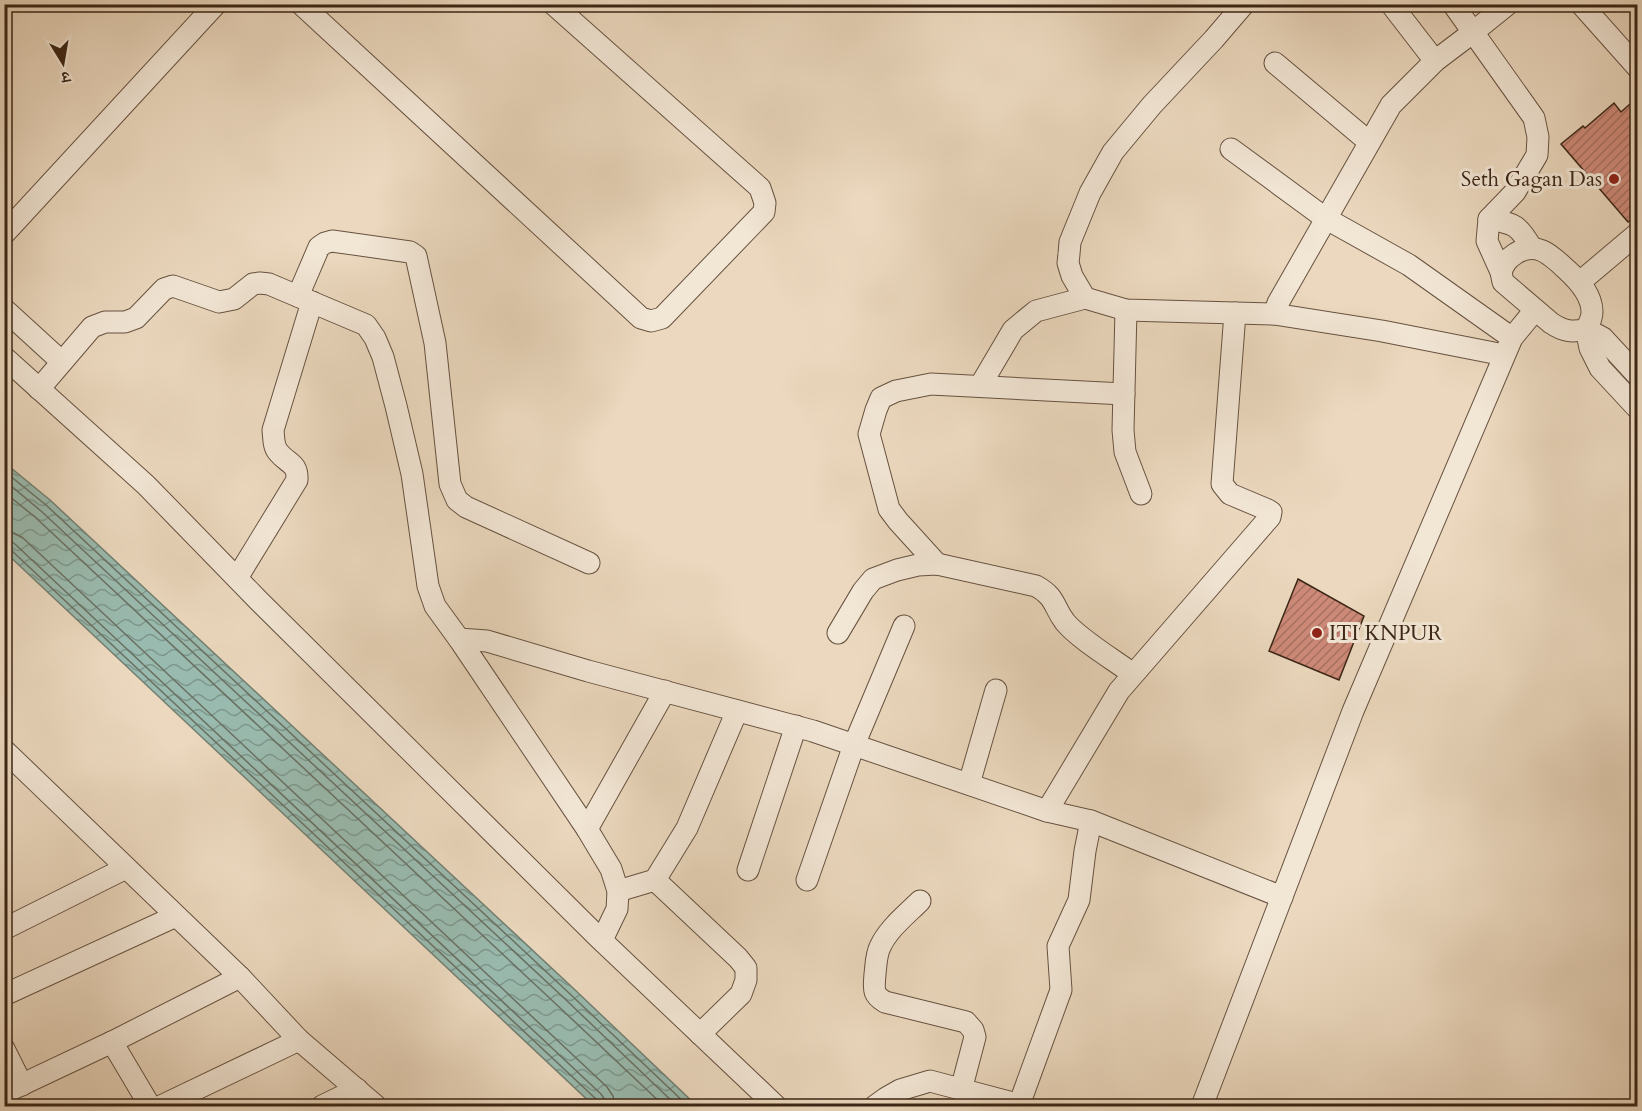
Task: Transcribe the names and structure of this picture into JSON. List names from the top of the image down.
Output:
{
  "places": ["Seth Gagan Das", "ITI KNPUR"],
  "north": "bottom"
}
